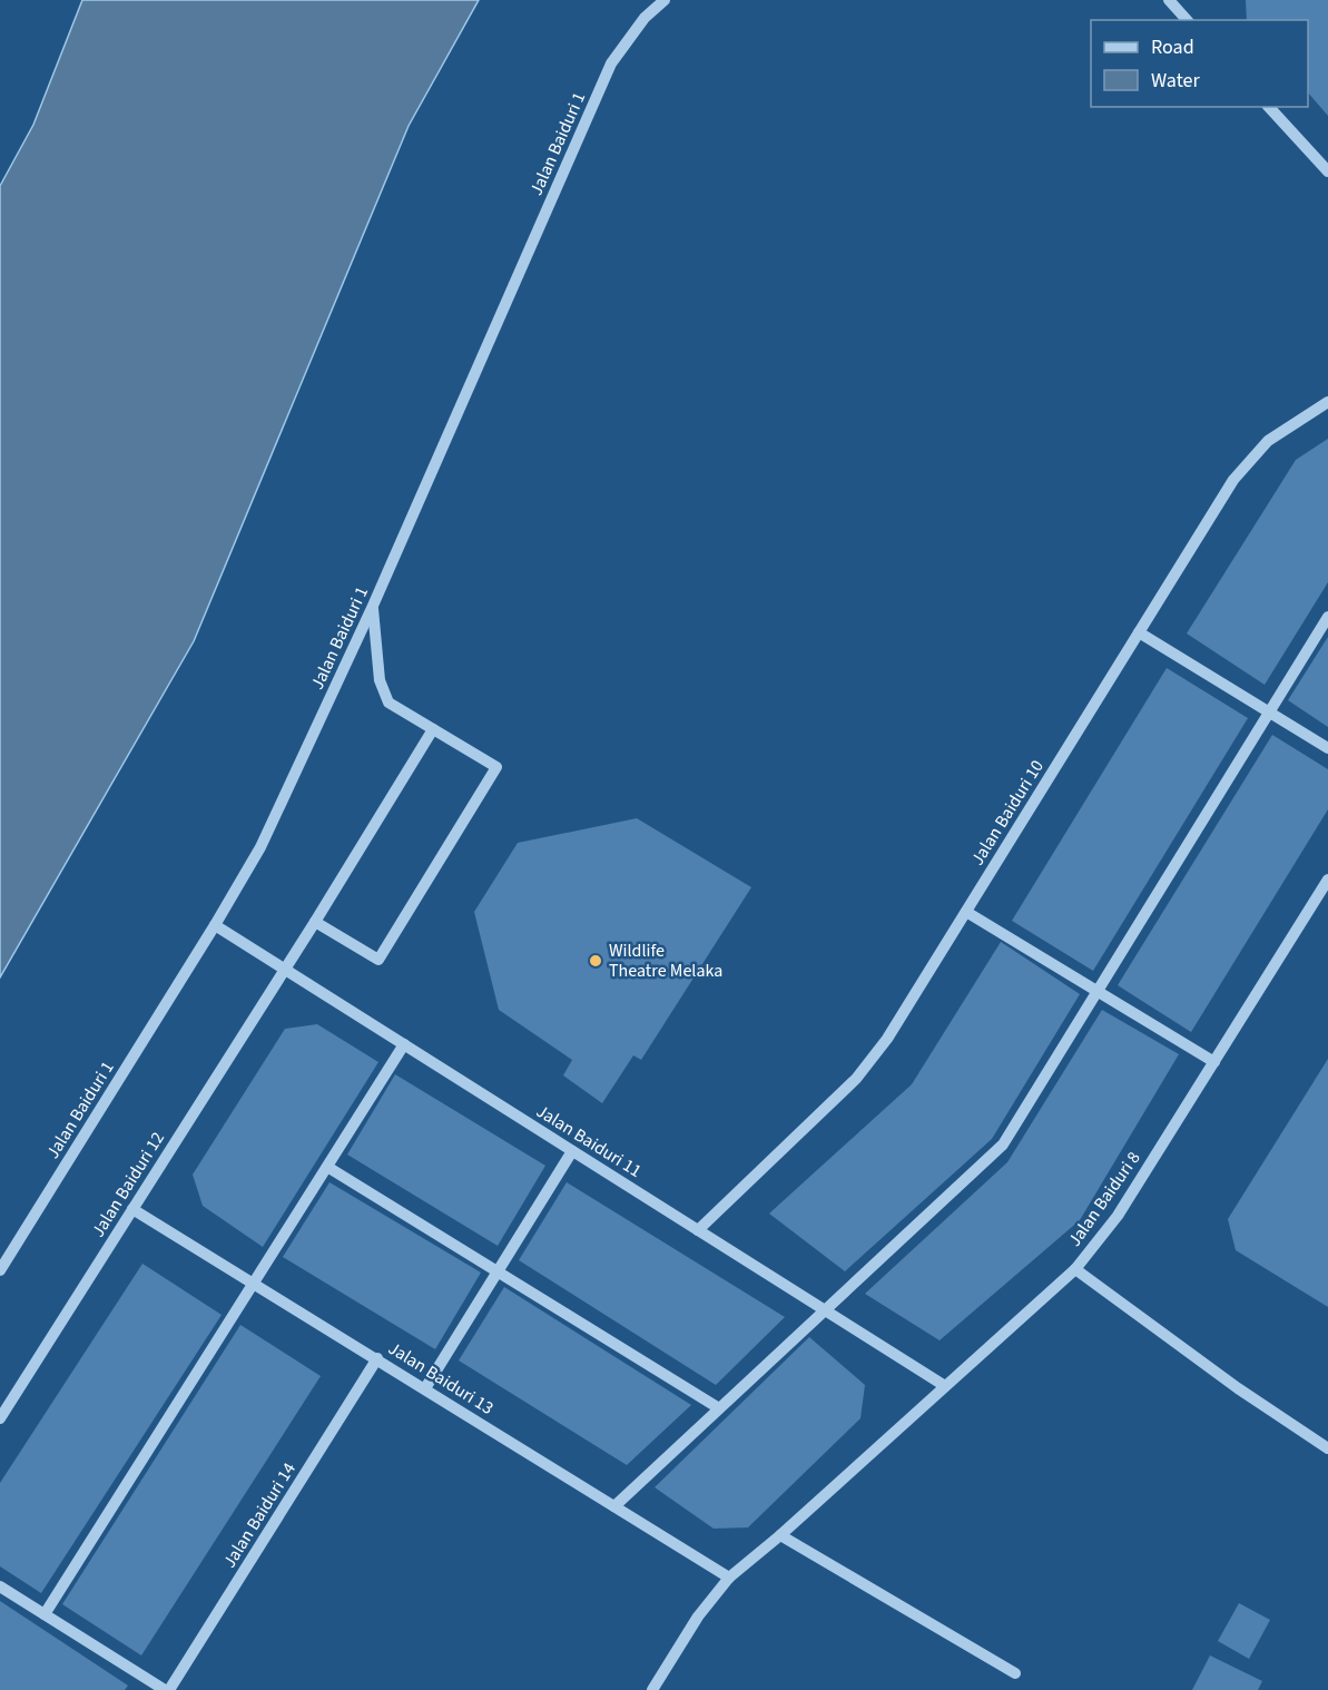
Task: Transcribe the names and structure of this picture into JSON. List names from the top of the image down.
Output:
{
  "streets": {
    "street": [
      "Jalan Baiduri 1",
      "Jalan Baiduri 10",
      "Jalan Baiduri 11",
      "Jalan Baiduri 12",
      "Jalan Baiduri 8",
      "Jalan Baiduri 13",
      "Jalan Baiduri 14"
    ]
  },
  "crossings": [
    ["Jalan Baiduri 1", "Jalan Baiduri 11"],
    ["Jalan Baiduri 10", "Jalan Baiduri 11"],
    ["Jalan Baiduri 11", "Jalan Baiduri 12"],
    ["Jalan Baiduri 11", "Jalan Baiduri 8"],
    ["Jalan Baiduri 12", "Jalan Baiduri 13"],
    ["Jalan Baiduri 8", "Jalan Baiduri 13"],
    ["Jalan Baiduri 13", "Jalan Baiduri 14"]
  ],
  "places": ["Wildlife Theatre Melaka"],
  "legend": ["Road", "Water"]
}
